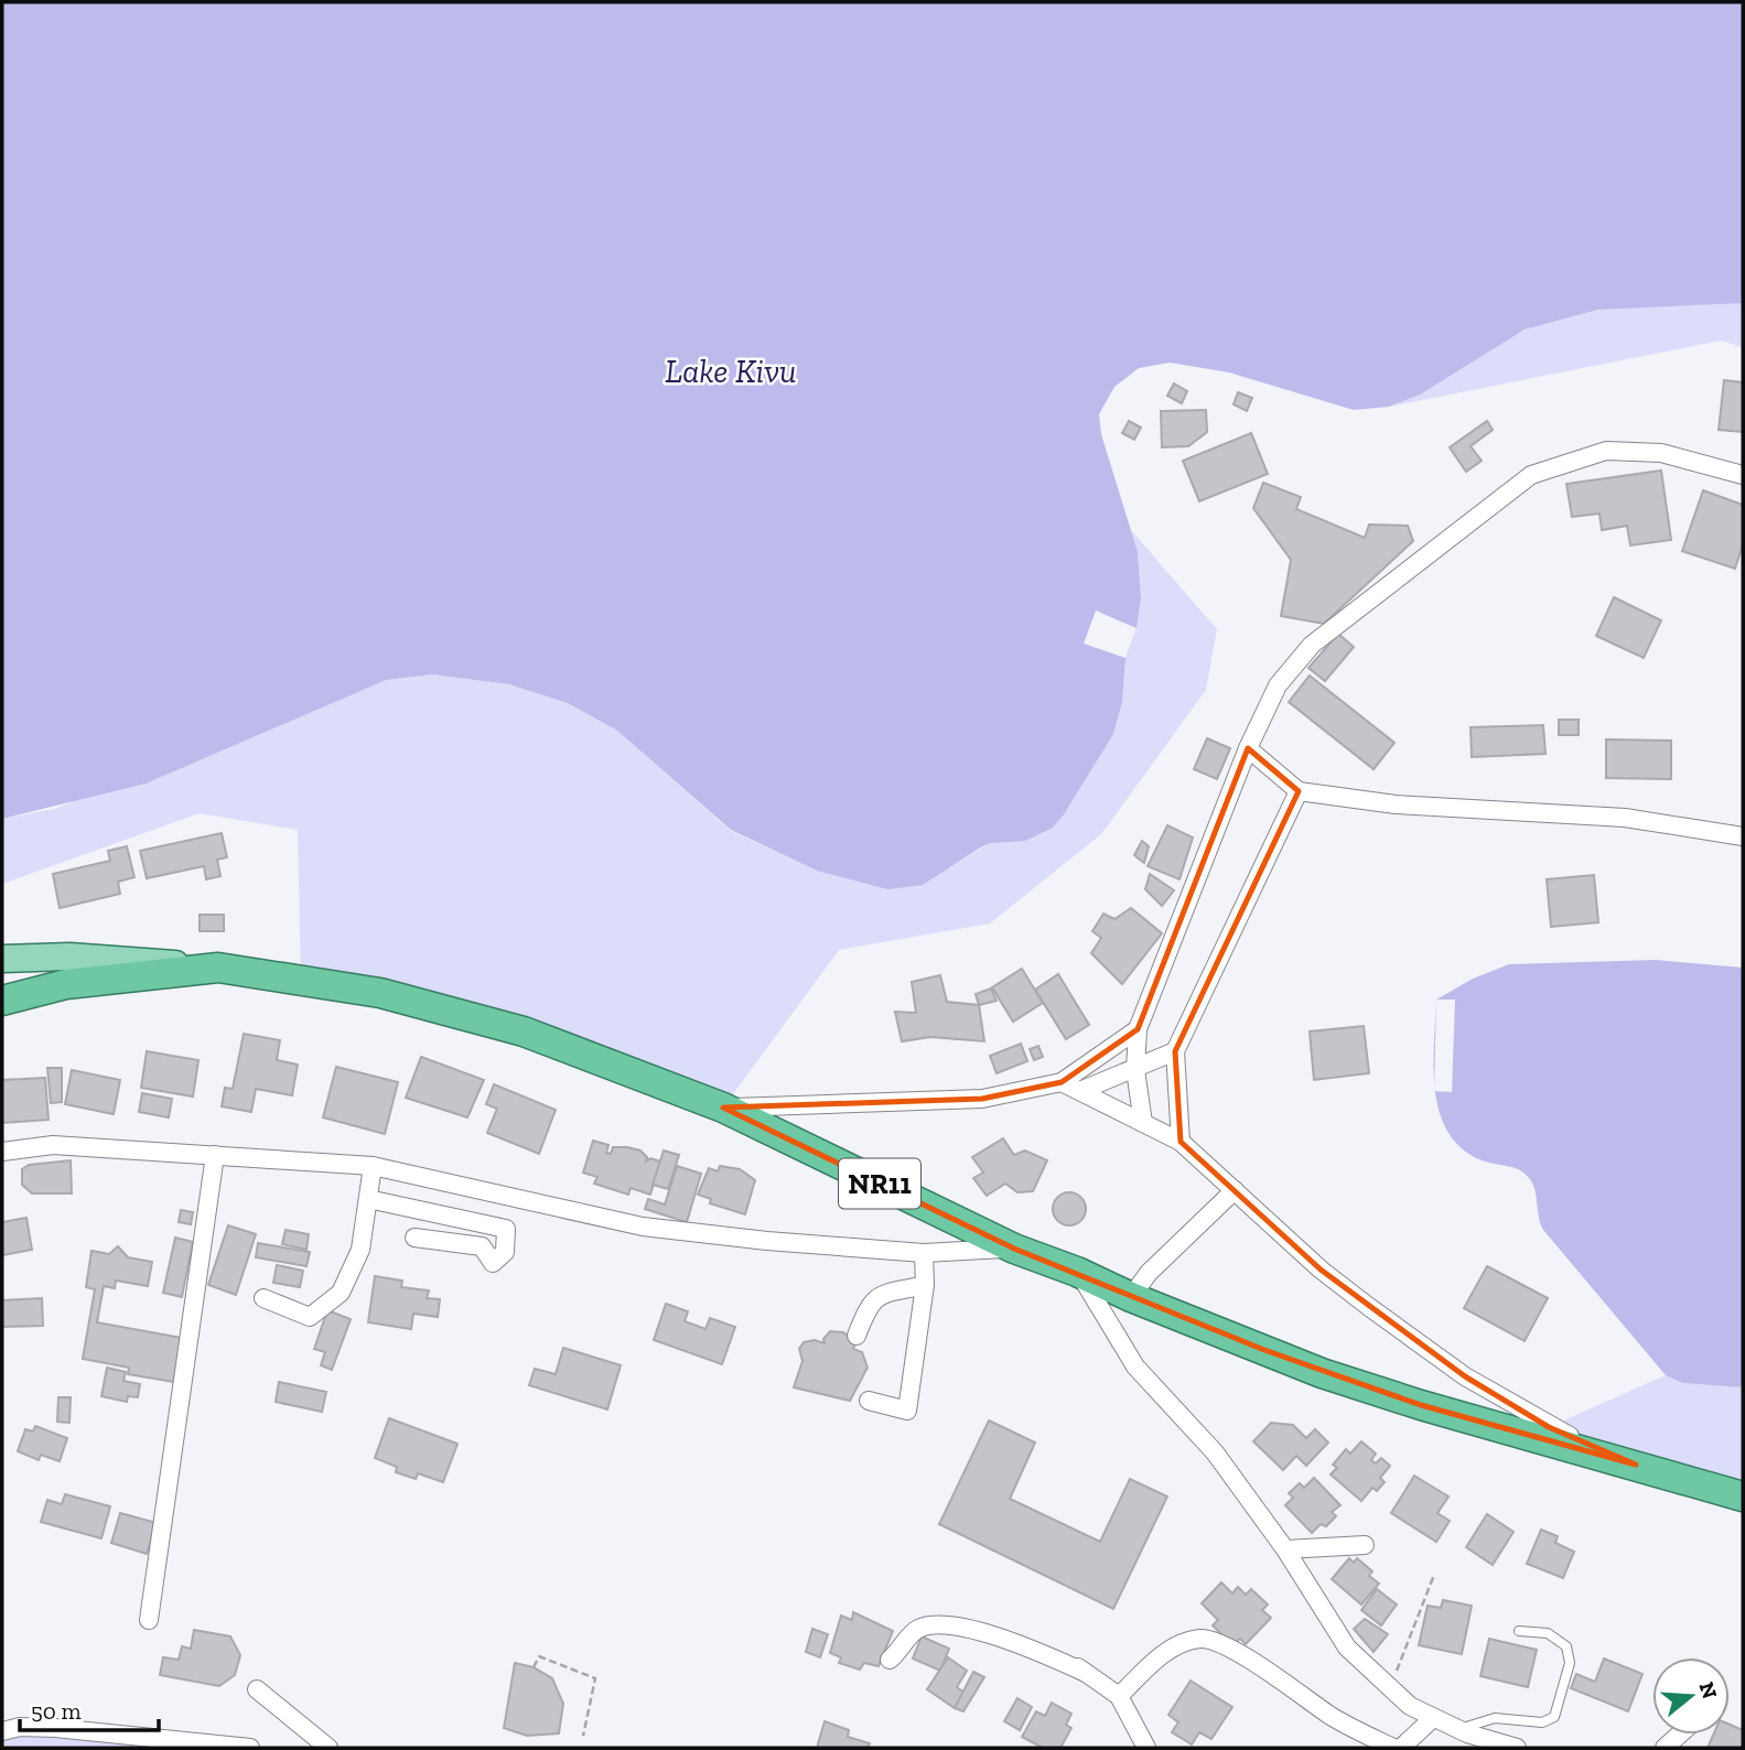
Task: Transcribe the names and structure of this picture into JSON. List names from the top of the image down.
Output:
{
  "streets": {
    "highway": ["NR11"]
  },
  "water": ["Lake Kivu"],
  "scale_bar": "50 m",
  "north": "right"
}
